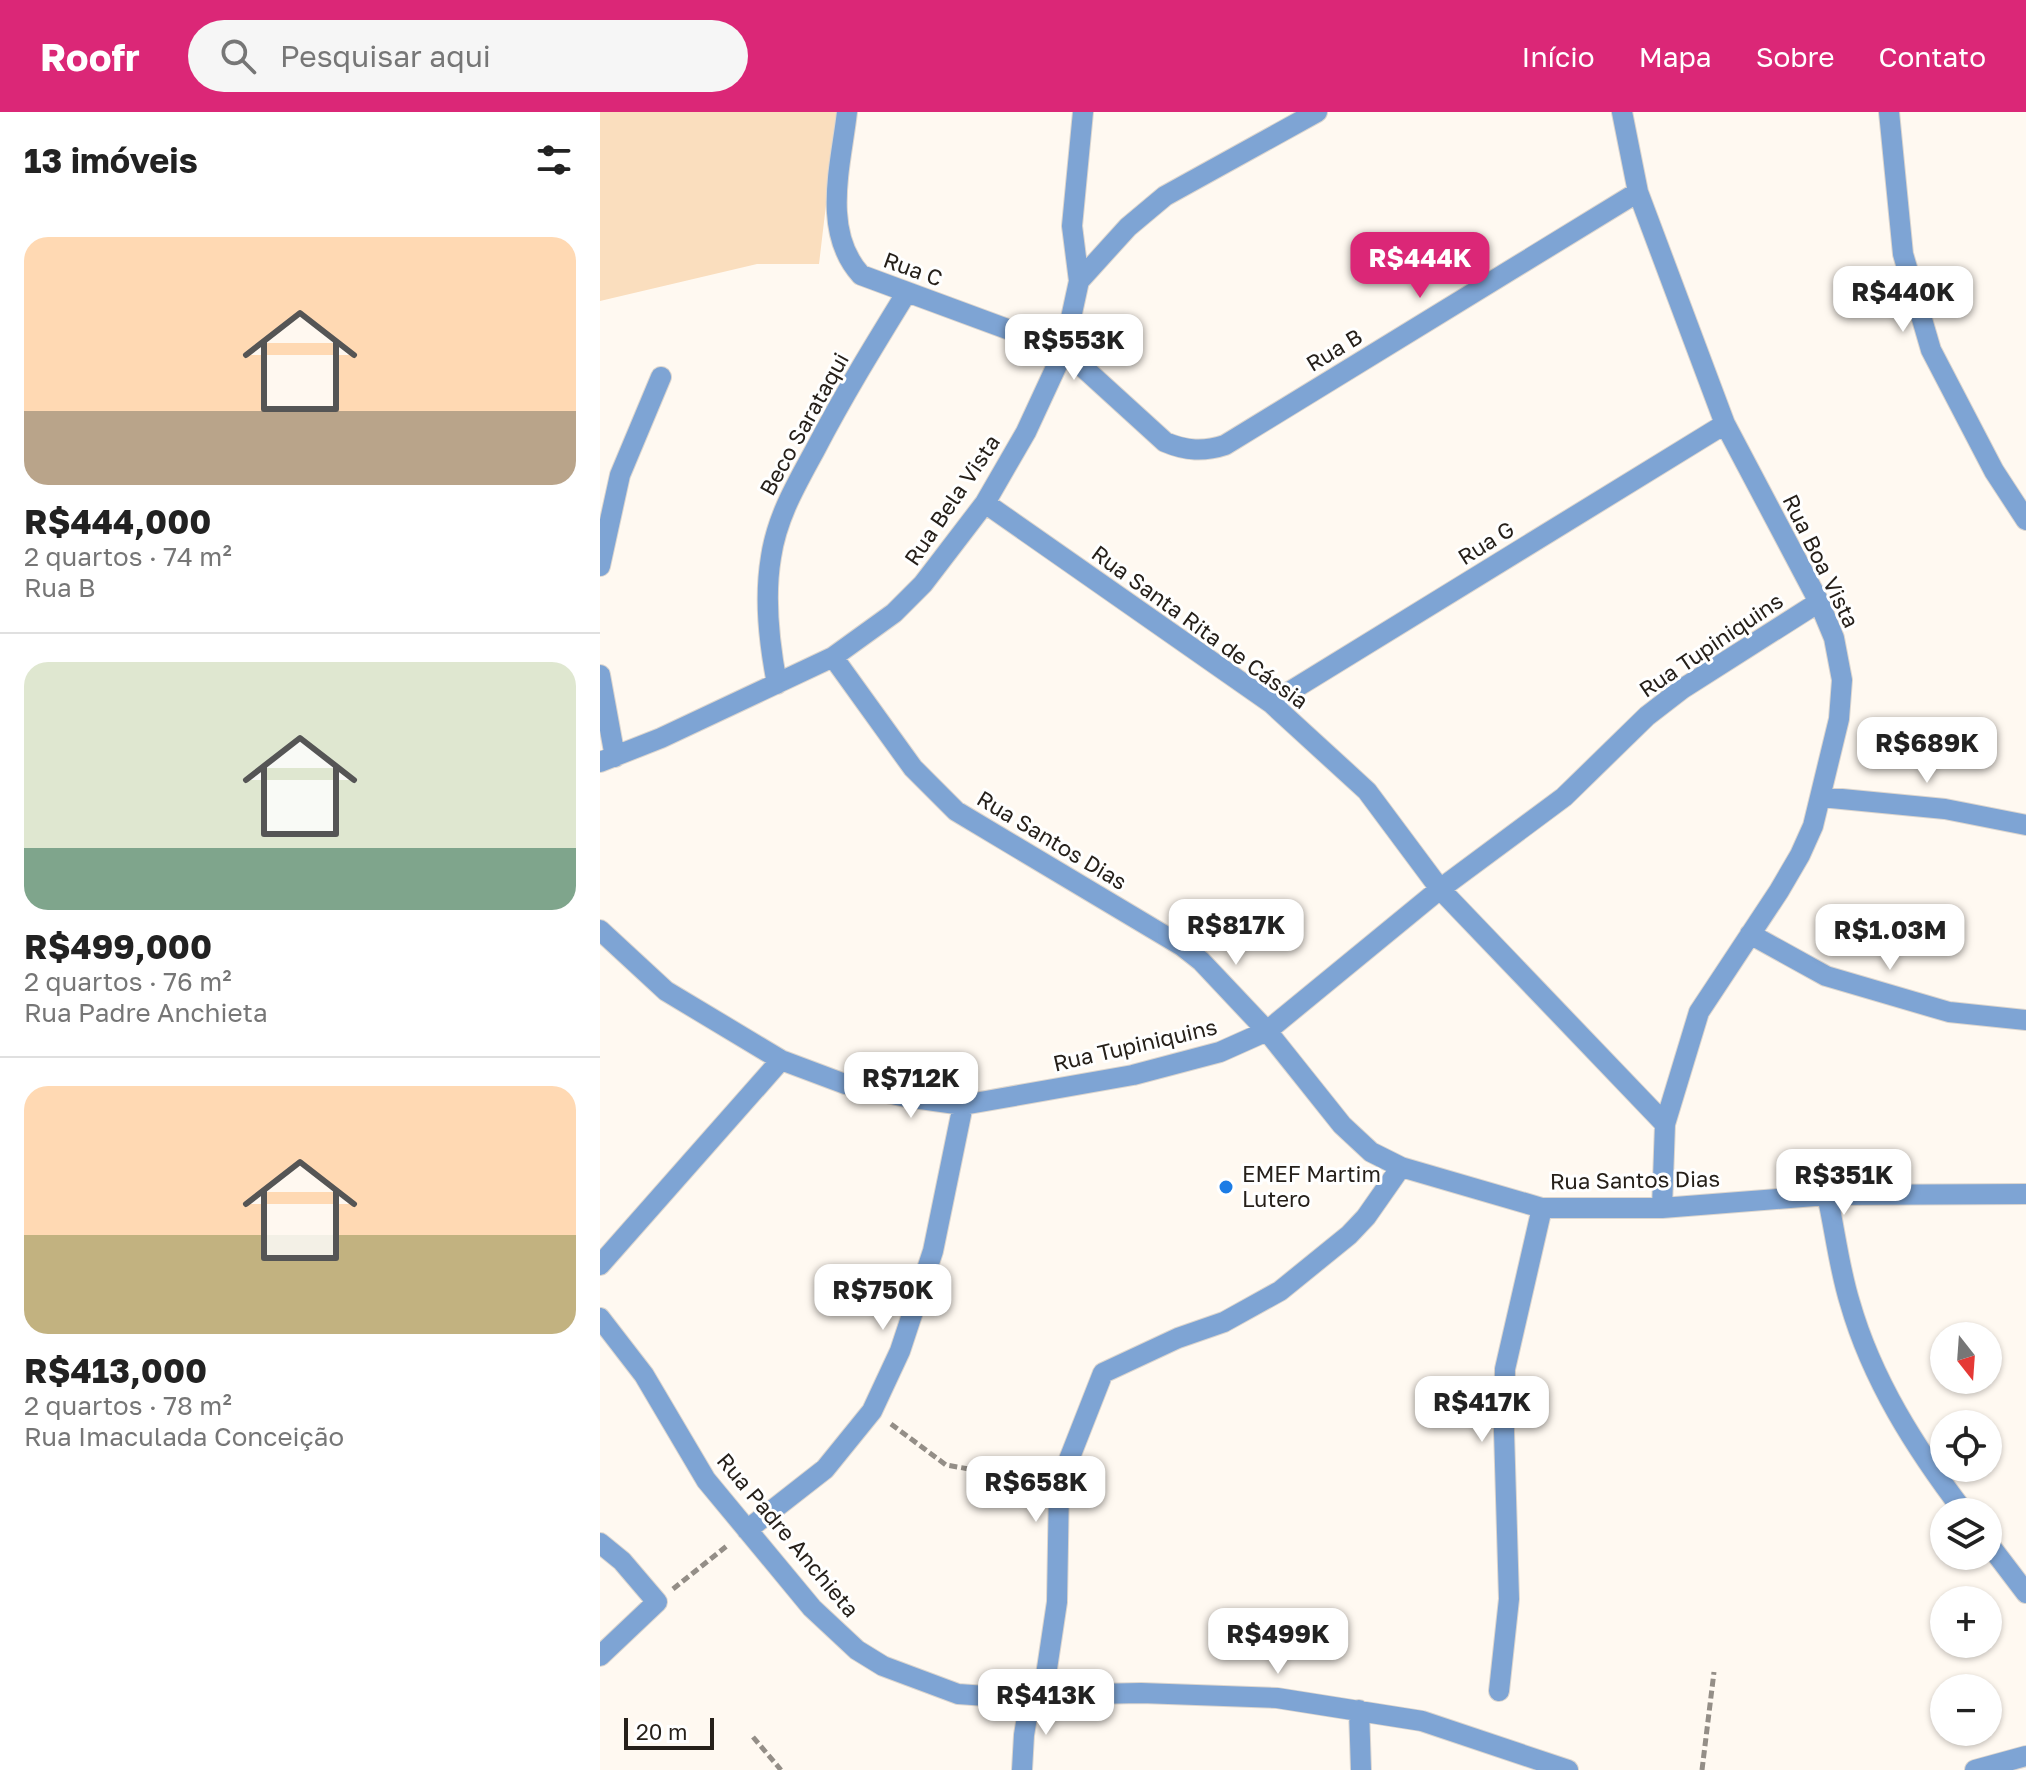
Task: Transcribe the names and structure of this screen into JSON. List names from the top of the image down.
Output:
{
  "streets": {
    "street": [
      "Rua C",
      "Rua B",
      "Beco Sarataqui",
      "Rua Bela Vista",
      "Rua G",
      "Rua Boa Vista",
      "Rua Santa Rita de Cássia",
      "Rua Tupiniquins",
      "Rua Santos Dias",
      "Rua Padre Anchieta"
    ]
  },
  "crossings": [
    ["Rua C", "Rua B"],
    ["Rua C", "Beco Sarataqui"],
    ["Rua C", "Rua Bela Vista"],
    ["Rua B", "Rua Bela Vista"],
    ["Rua B", "Rua Boa Vista"],
    ["Beco Sarataqui", "Rua Bela Vista"],
    ["Rua Bela Vista", "Rua Santa Rita de Cássia"],
    ["Rua Bela Vista", "Rua Santos Dias"],
    ["Rua G", "Rua Boa Vista"],
    ["Rua G", "Rua Santa Rita de Cássia"],
    ["Rua Boa Vista", "Rua Santa Rita de Cássia"],
    ["Rua Boa Vista", "Rua Tupiniquins"],
    ["Rua Boa Vista", "Rua Santos Dias"],
    ["Rua Santa Rita de Cássia", "Rua Tupiniquins"],
    ["Rua Tupiniquins", "Rua Santos Dias"]
  ],
  "places": ["EMEF Martim Lutero"],
  "scale_bar": "20 m",
  "north": "bottom",
  "page": {
    "header": "Roofr",
    "search": "Pesquisar aqui",
    "nav": [
      "Início",
      "Mapa",
      "Sobre",
      "Contato"
    ],
    "heading": "13 imóveis",
    "list": [
      {
        "name": "R$444,000",
        "note": "2 quartos · 74 m² · Rua B"
      },
      {
        "name": "R$499,000",
        "note": "2 quartos · 76 m² · Rua Padre Anchieta"
      },
      {
        "name": "R$413,000",
        "note": "2 quartos · 78 m² · Rua Imaculada Conceição"
      }
    ],
    "price": [
      "R$444K",
      "R$440K",
      "R$553K",
      "R$689K",
      "R$817K",
      "R$1.03M",
      "R$712K",
      "R$351K",
      "R$750K",
      "R$417K",
      "R$658K",
      "R$499K",
      "R$413K"
    ],
    "map_buttons": ["+", "−"],
    "scale": "20 m"
  }
}
